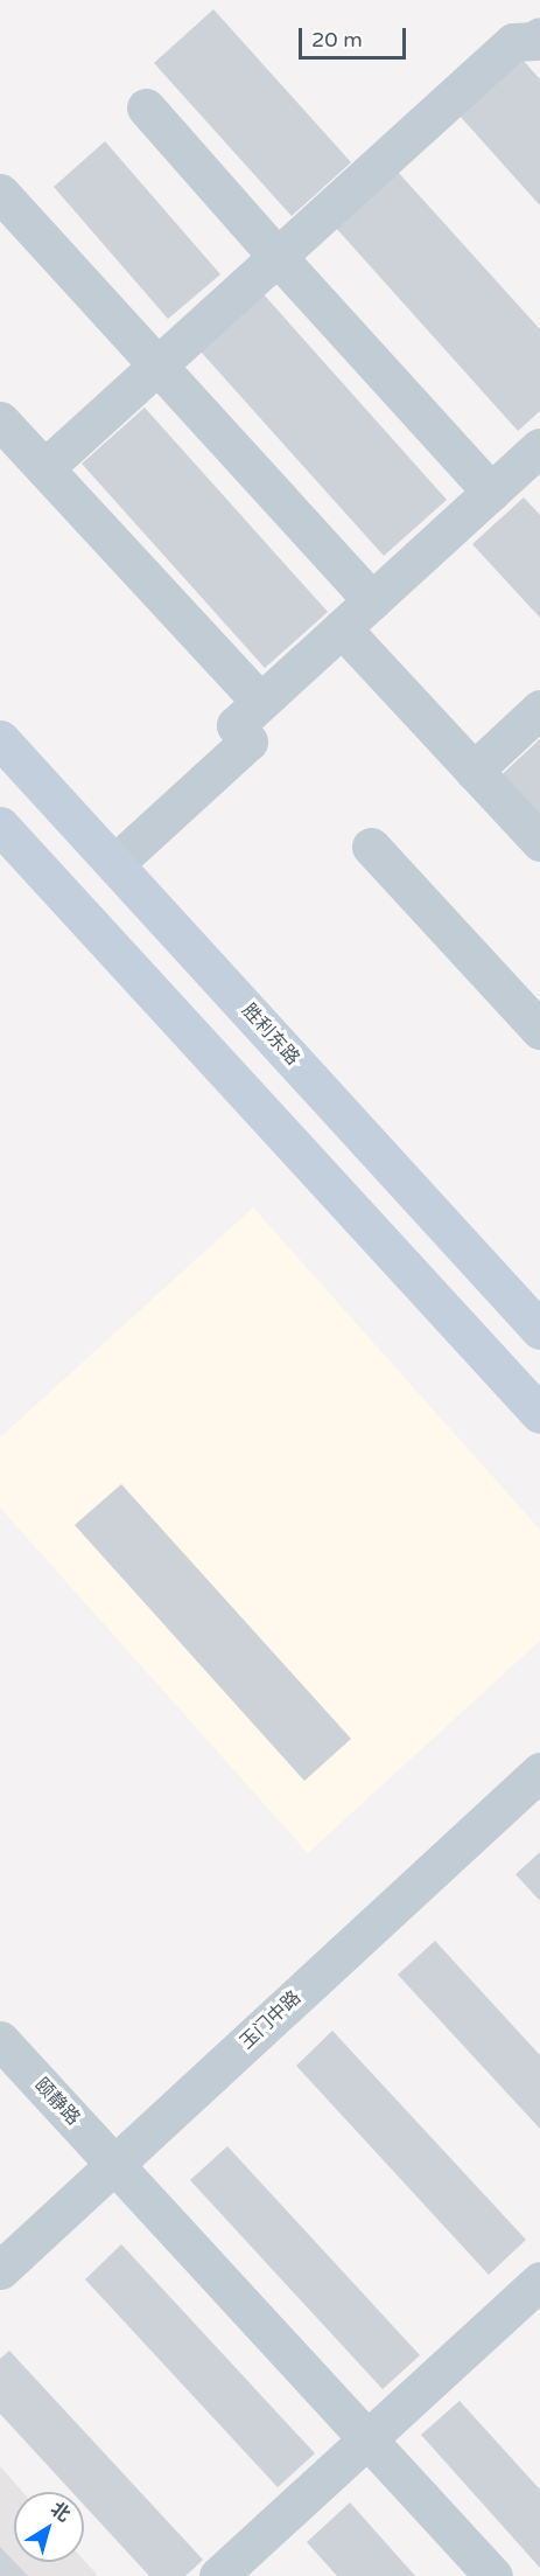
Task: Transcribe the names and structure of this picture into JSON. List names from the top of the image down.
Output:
{
  "streets": {
    "main road": ["胜利东路"],
    "street": ["玉门中路", "颐静路"]
  },
  "crossings": [
    ["玉门中路", "颐静路"]
  ],
  "scale_bar": "20 m",
  "north": "top right"
}
